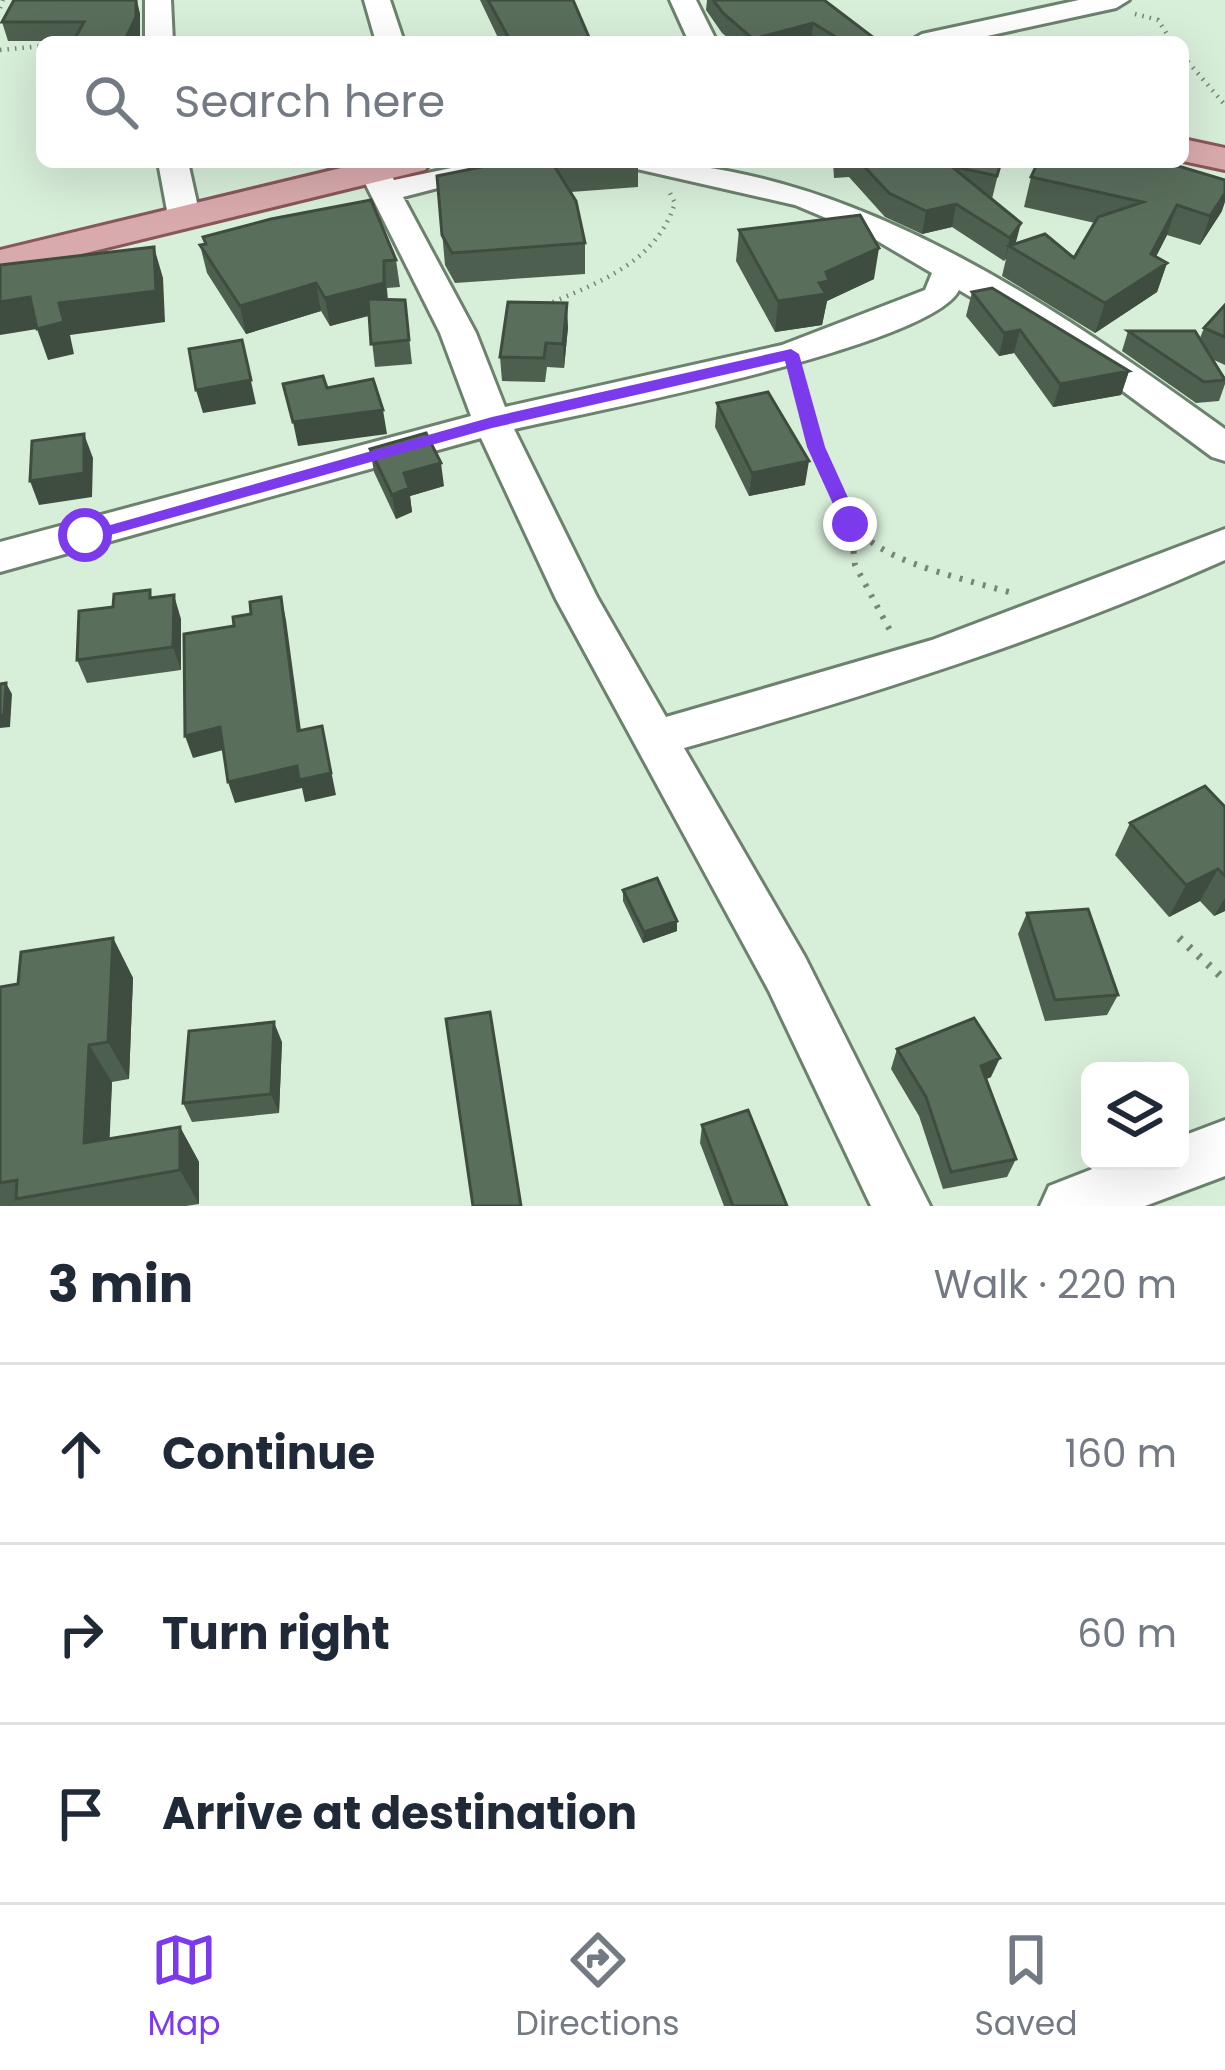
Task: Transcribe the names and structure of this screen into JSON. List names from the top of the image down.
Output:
{
  "page": {
    "search": "Search here",
    "heading": ["3 min", "Walk · 220 m"],
    "list": [
      ["Continue", "160 m"],
      ["Turn right", "60 m"],
      "Arrive at destination"
    ],
    "nav": ["Map", "Directions", "Saved"]
  }
}
